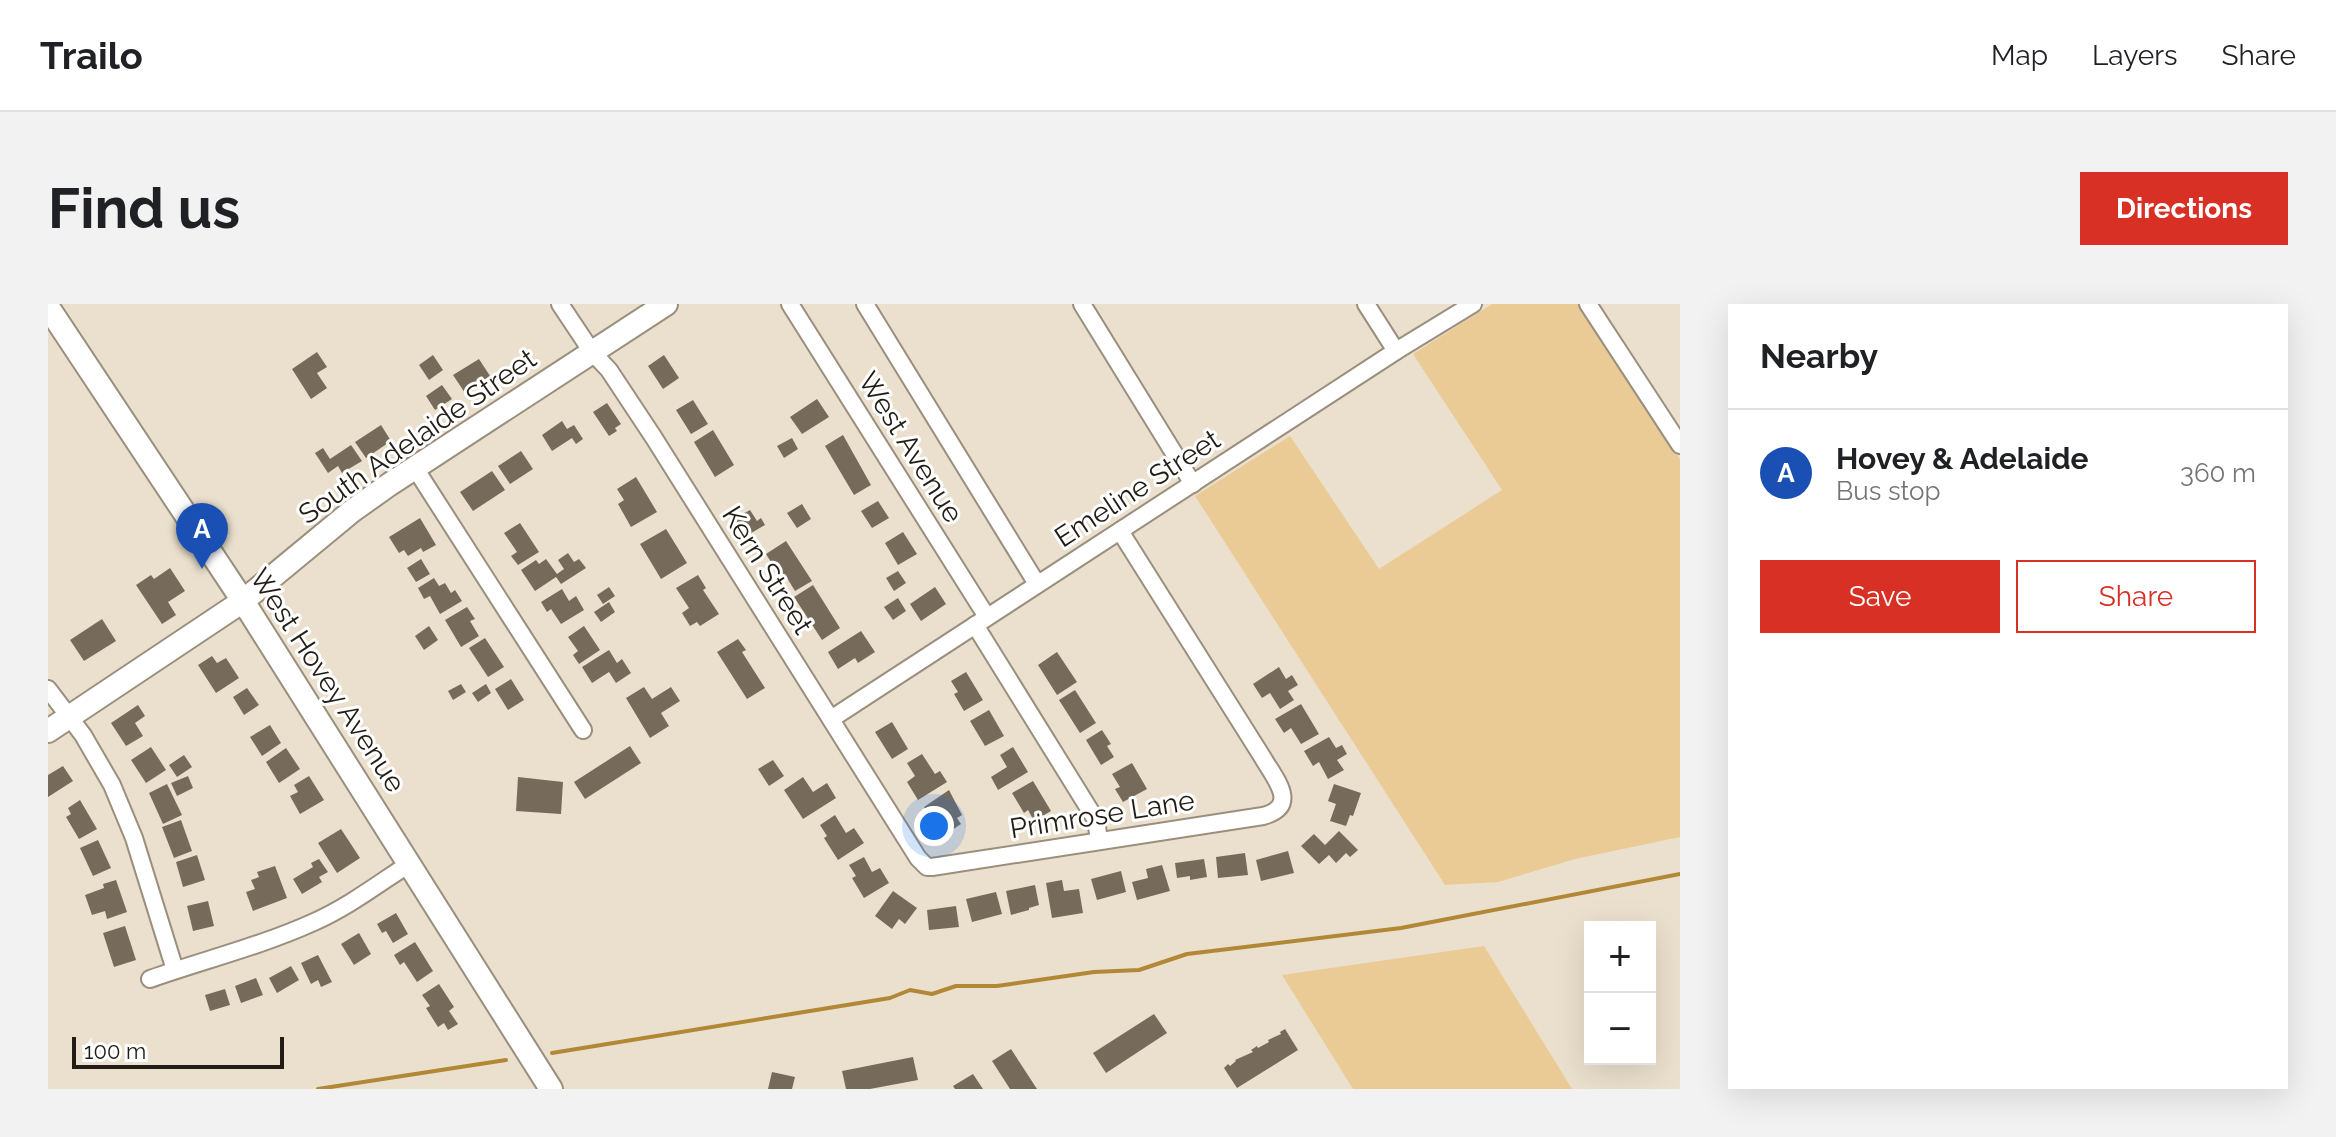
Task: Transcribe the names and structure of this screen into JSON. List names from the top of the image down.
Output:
{
  "streets": {
    "main road": ["South Adelaide Street", "West Hovey Avenue"],
    "street": [
      "West Avenue",
      "Emeline Street",
      "Kern Street",
      "Primrose Lane"
    ]
  },
  "crossings": [
    ["South Adelaide Street", "Kern Street"],
    ["South Adelaide Street", "West Hovey Avenue"],
    ["West Avenue", "Emeline Street"],
    ["West Avenue", "Primrose Lane"],
    ["Emeline Street", "Kern Street"],
    ["Emeline Street", "Primrose Lane"],
    ["Kern Street", "Primrose Lane"]
  ],
  "scale_bar": "100 m",
  "page": {
    "header": "Trailo",
    "nav": ["Map", "Layers", "Share"],
    "buttons": [
      "Directions",
      ["Save", "Share"]
    ],
    "title": "Find us",
    "heading": "Nearby",
    "list": [
      {
        "mark": "A",
        "name": "Hovey & Adelaide",
        "note": "Bus stop",
        "value": "360 m"
      }
    ],
    "pins": "A",
    "map_buttons": ["+", "−"],
    "scale": "100 m"
  }
}
